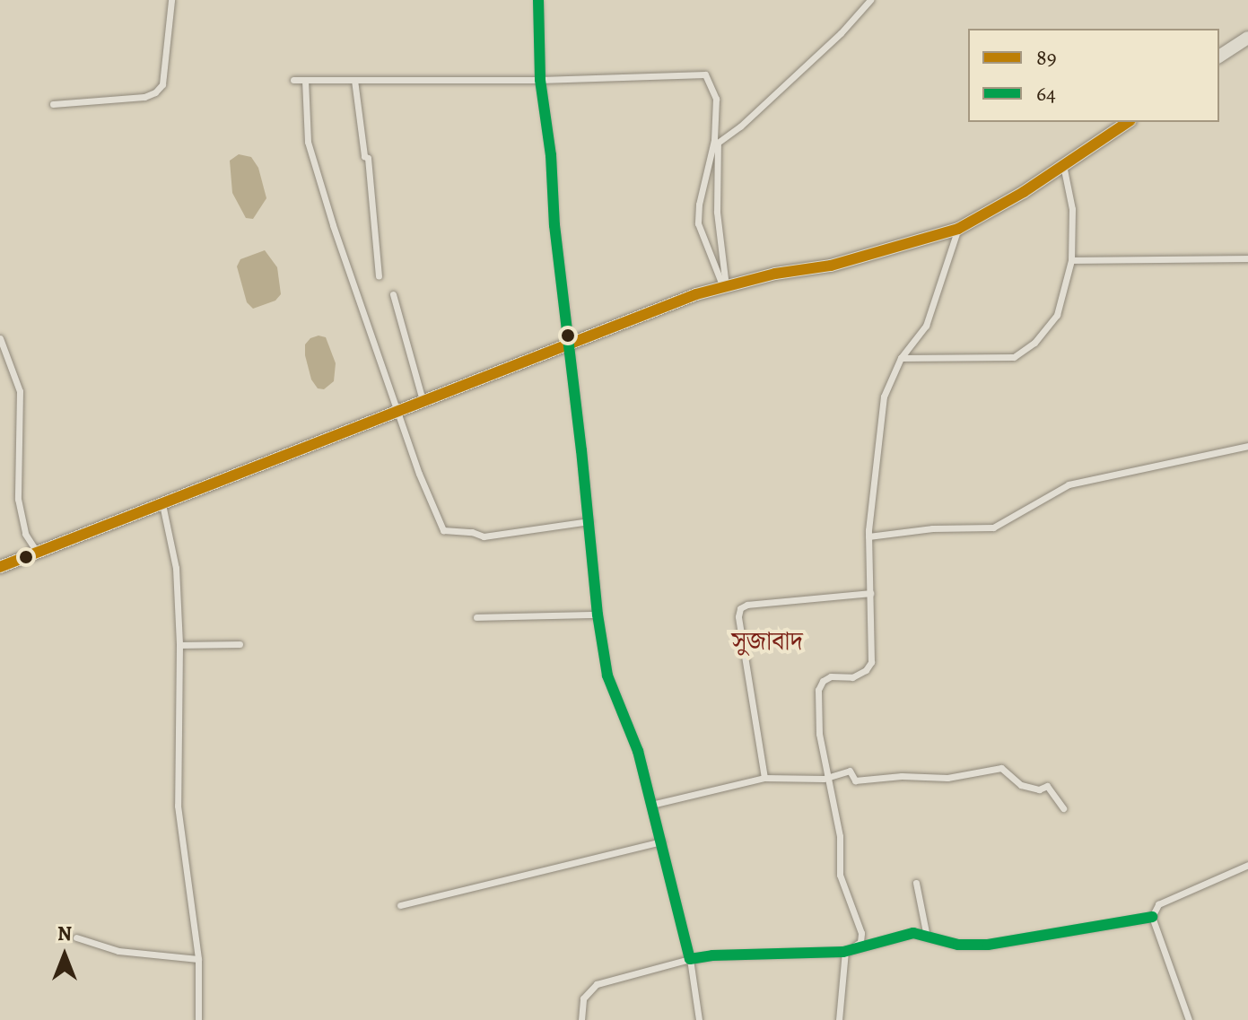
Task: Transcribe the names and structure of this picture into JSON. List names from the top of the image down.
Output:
{
  "districts": ["সুজাবাদ"],
  "lines": ["transit line 64", "transit line 89"],
  "legend": ["89", "64"],
  "north": "top"
}
